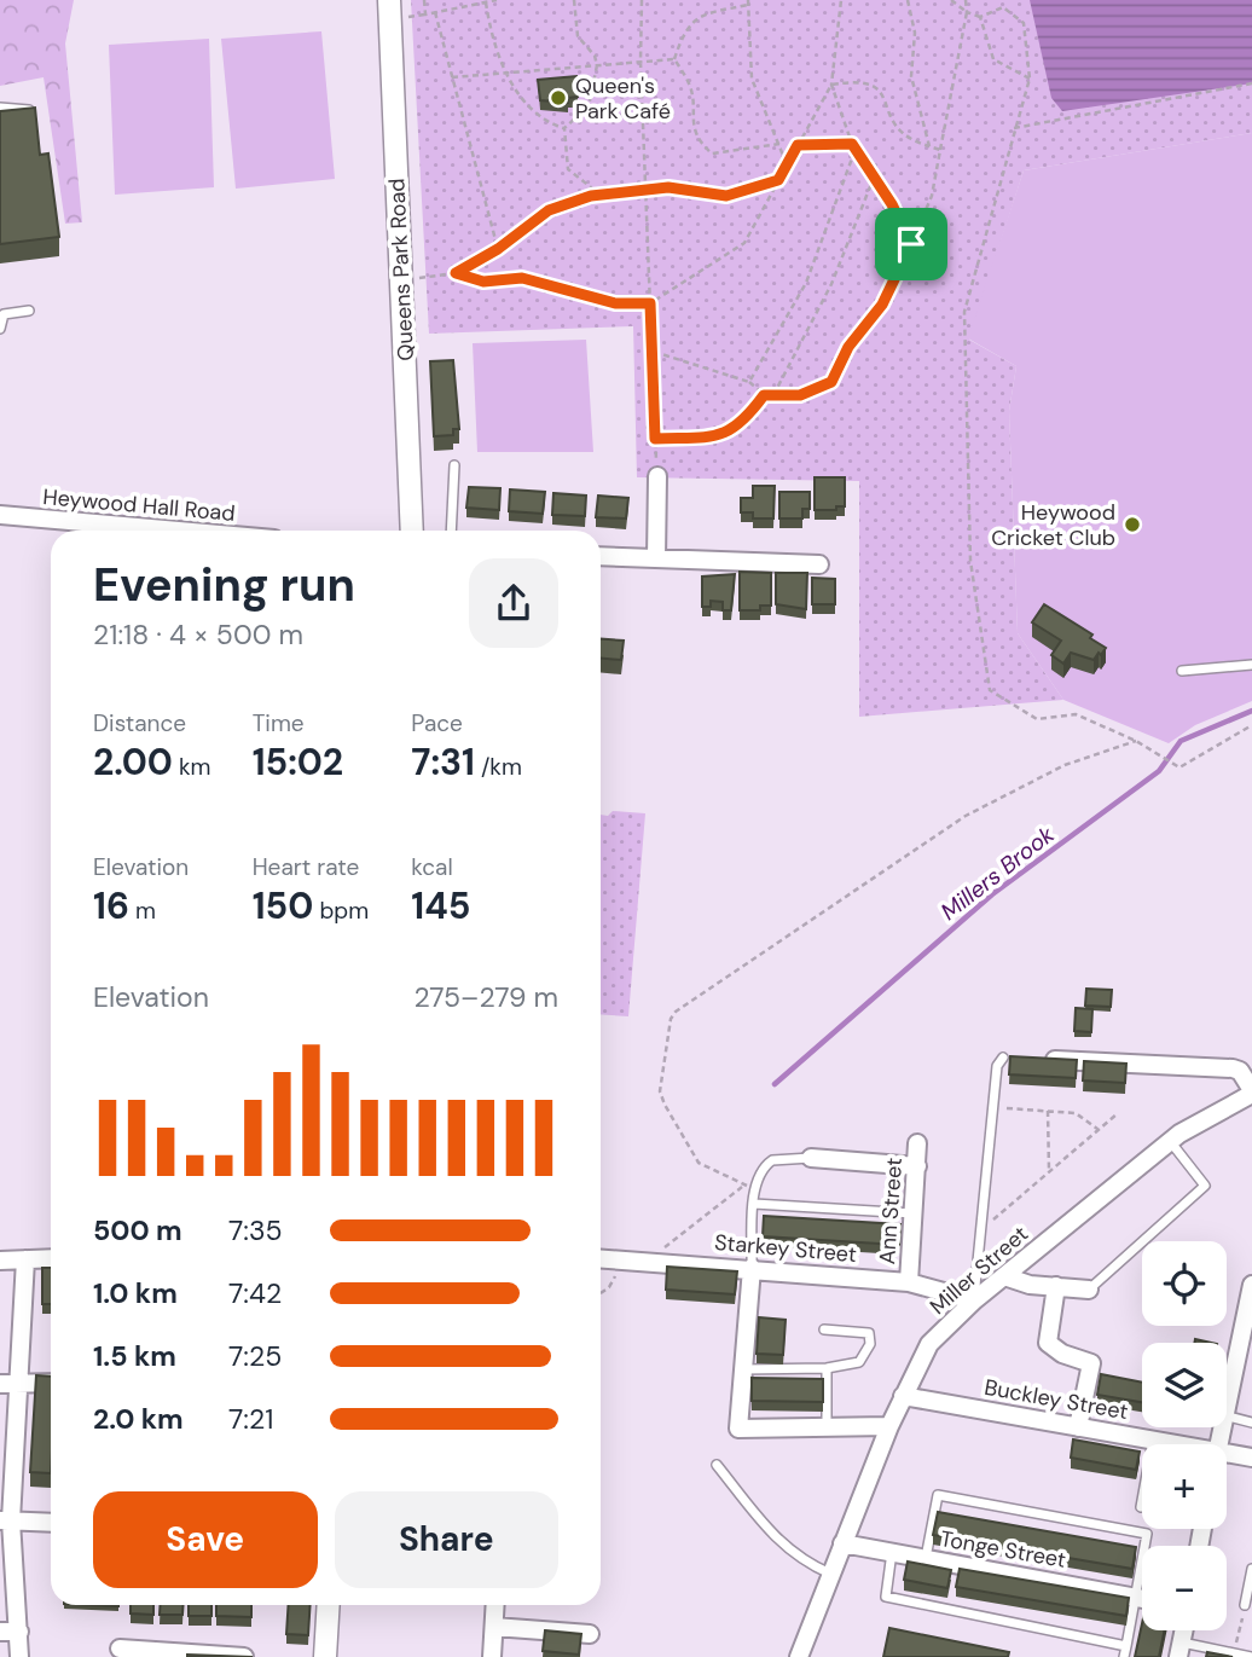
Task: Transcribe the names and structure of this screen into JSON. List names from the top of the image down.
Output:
{
  "streets": {
    "street": [
      "Queens Park Road",
      "Heywood Hall Road",
      "Ann Street",
      "Starkey Street",
      "Miller Street",
      "Buckley Street",
      "Tonge Street"
    ]
  },
  "crossings": [
    ["Ann Street", "Starkey Street"],
    ["Starkey Street", "Miller Street"],
    ["Miller Street", "Buckley Street"],
    ["Miller Street", "Tonge Street"]
  ],
  "water": ["Millers Brook"],
  "places": ["Queen's Park Café", "Heywood Cricket Club"],
  "page": {
    "heading": ["Evening run", "21:18 · 4 × 500 m"],
    "stats": [
      ["Distance", "2.00 km"],
      ["Time", "15:02"],
      ["Pace", "7:31 /km"],
      ["Elevation", "16 m"],
      ["Heart rate", "150 bpm"],
      ["kcal", "145"]
    ],
    "chart": ["Elevation", "275–279 m"],
    "list": [
      {
        "name": "500 m",
        "note": "7:35"
      },
      {
        "name": "1.0 km",
        "note": "7:42"
      },
      {
        "name": "1.5 km",
        "note": "7:25"
      },
      {
        "name": "2.0 km",
        "note": "7:21"
      }
    ],
    "map_buttons": ["+", "−"],
    "buttons": ["Save", "Share"]
  }
}
